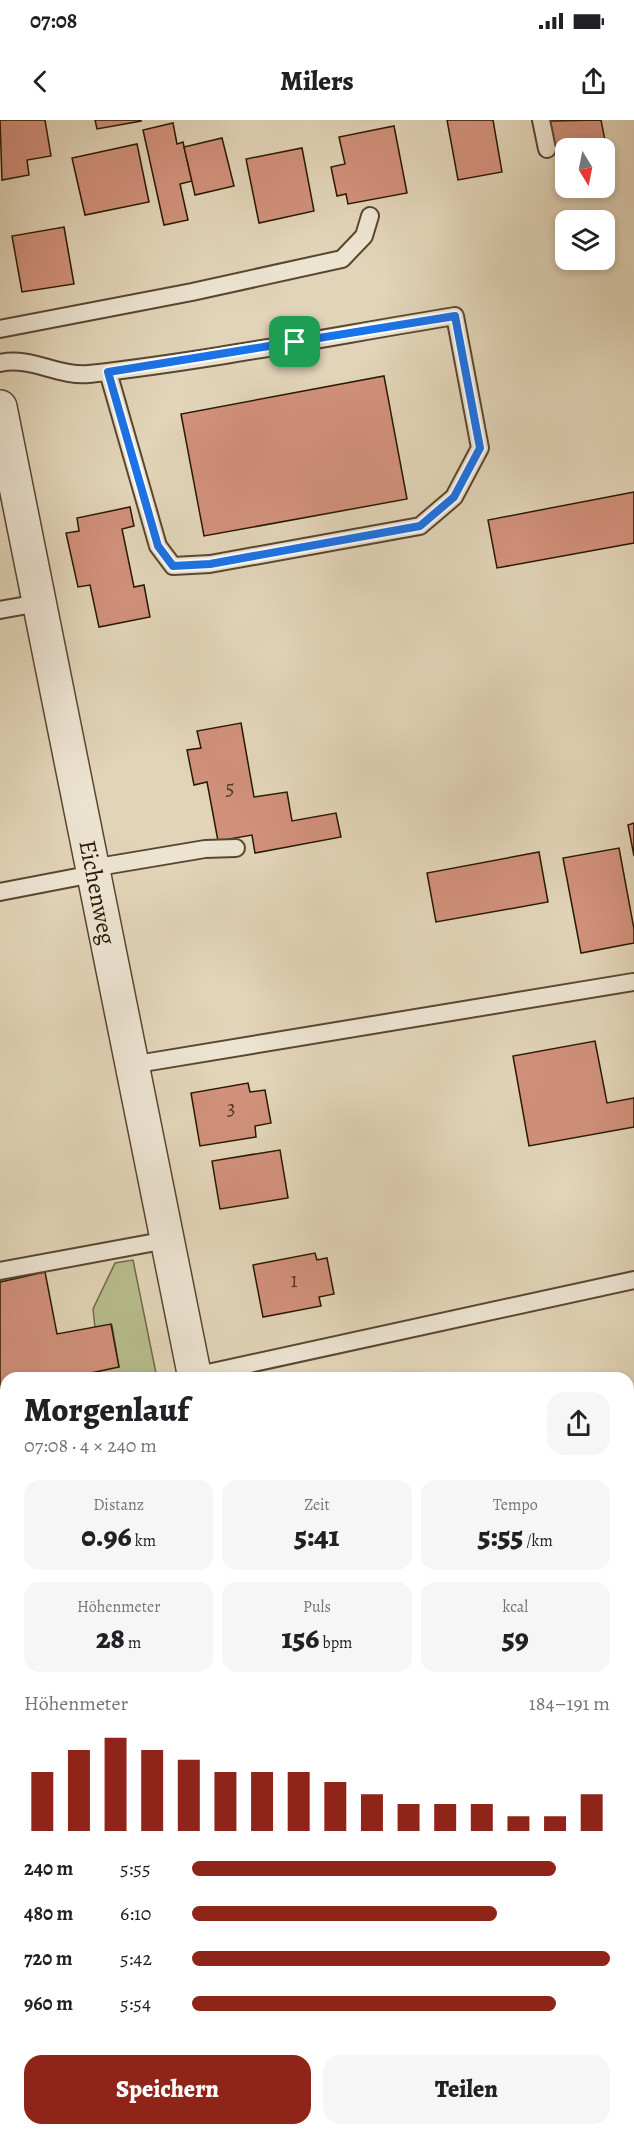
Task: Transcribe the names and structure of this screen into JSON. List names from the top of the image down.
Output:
{
  "streets": {
    "street": ["Eichenweg"]
  },
  "house_numbers": ["5", "3", "1"],
  "north": "bottom",
  "page": {
    "status": "07:08",
    "header": "Milers",
    "heading": ["Morgenlauf", "07:08 · 4 × 240 m"],
    "stats": [
      ["Distanz", "0.96 km"],
      ["Zeit", "5:41"],
      ["Tempo", "5:55 /km"],
      ["Höhenmeter", "28 m"],
      ["Puls", "156 bpm"],
      ["kcal", "59"]
    ],
    "chart": ["Höhenmeter", "184–191 m"],
    "list": [
      {
        "name": "240 m",
        "note": "5:55"
      },
      {
        "name": "480 m",
        "note": "6:10"
      },
      {
        "name": "720 m",
        "note": "5:42"
      },
      {
        "name": "960 m",
        "note": "5:54"
      }
    ],
    "buttons": ["Speichern", "Teilen"]
  }
}
